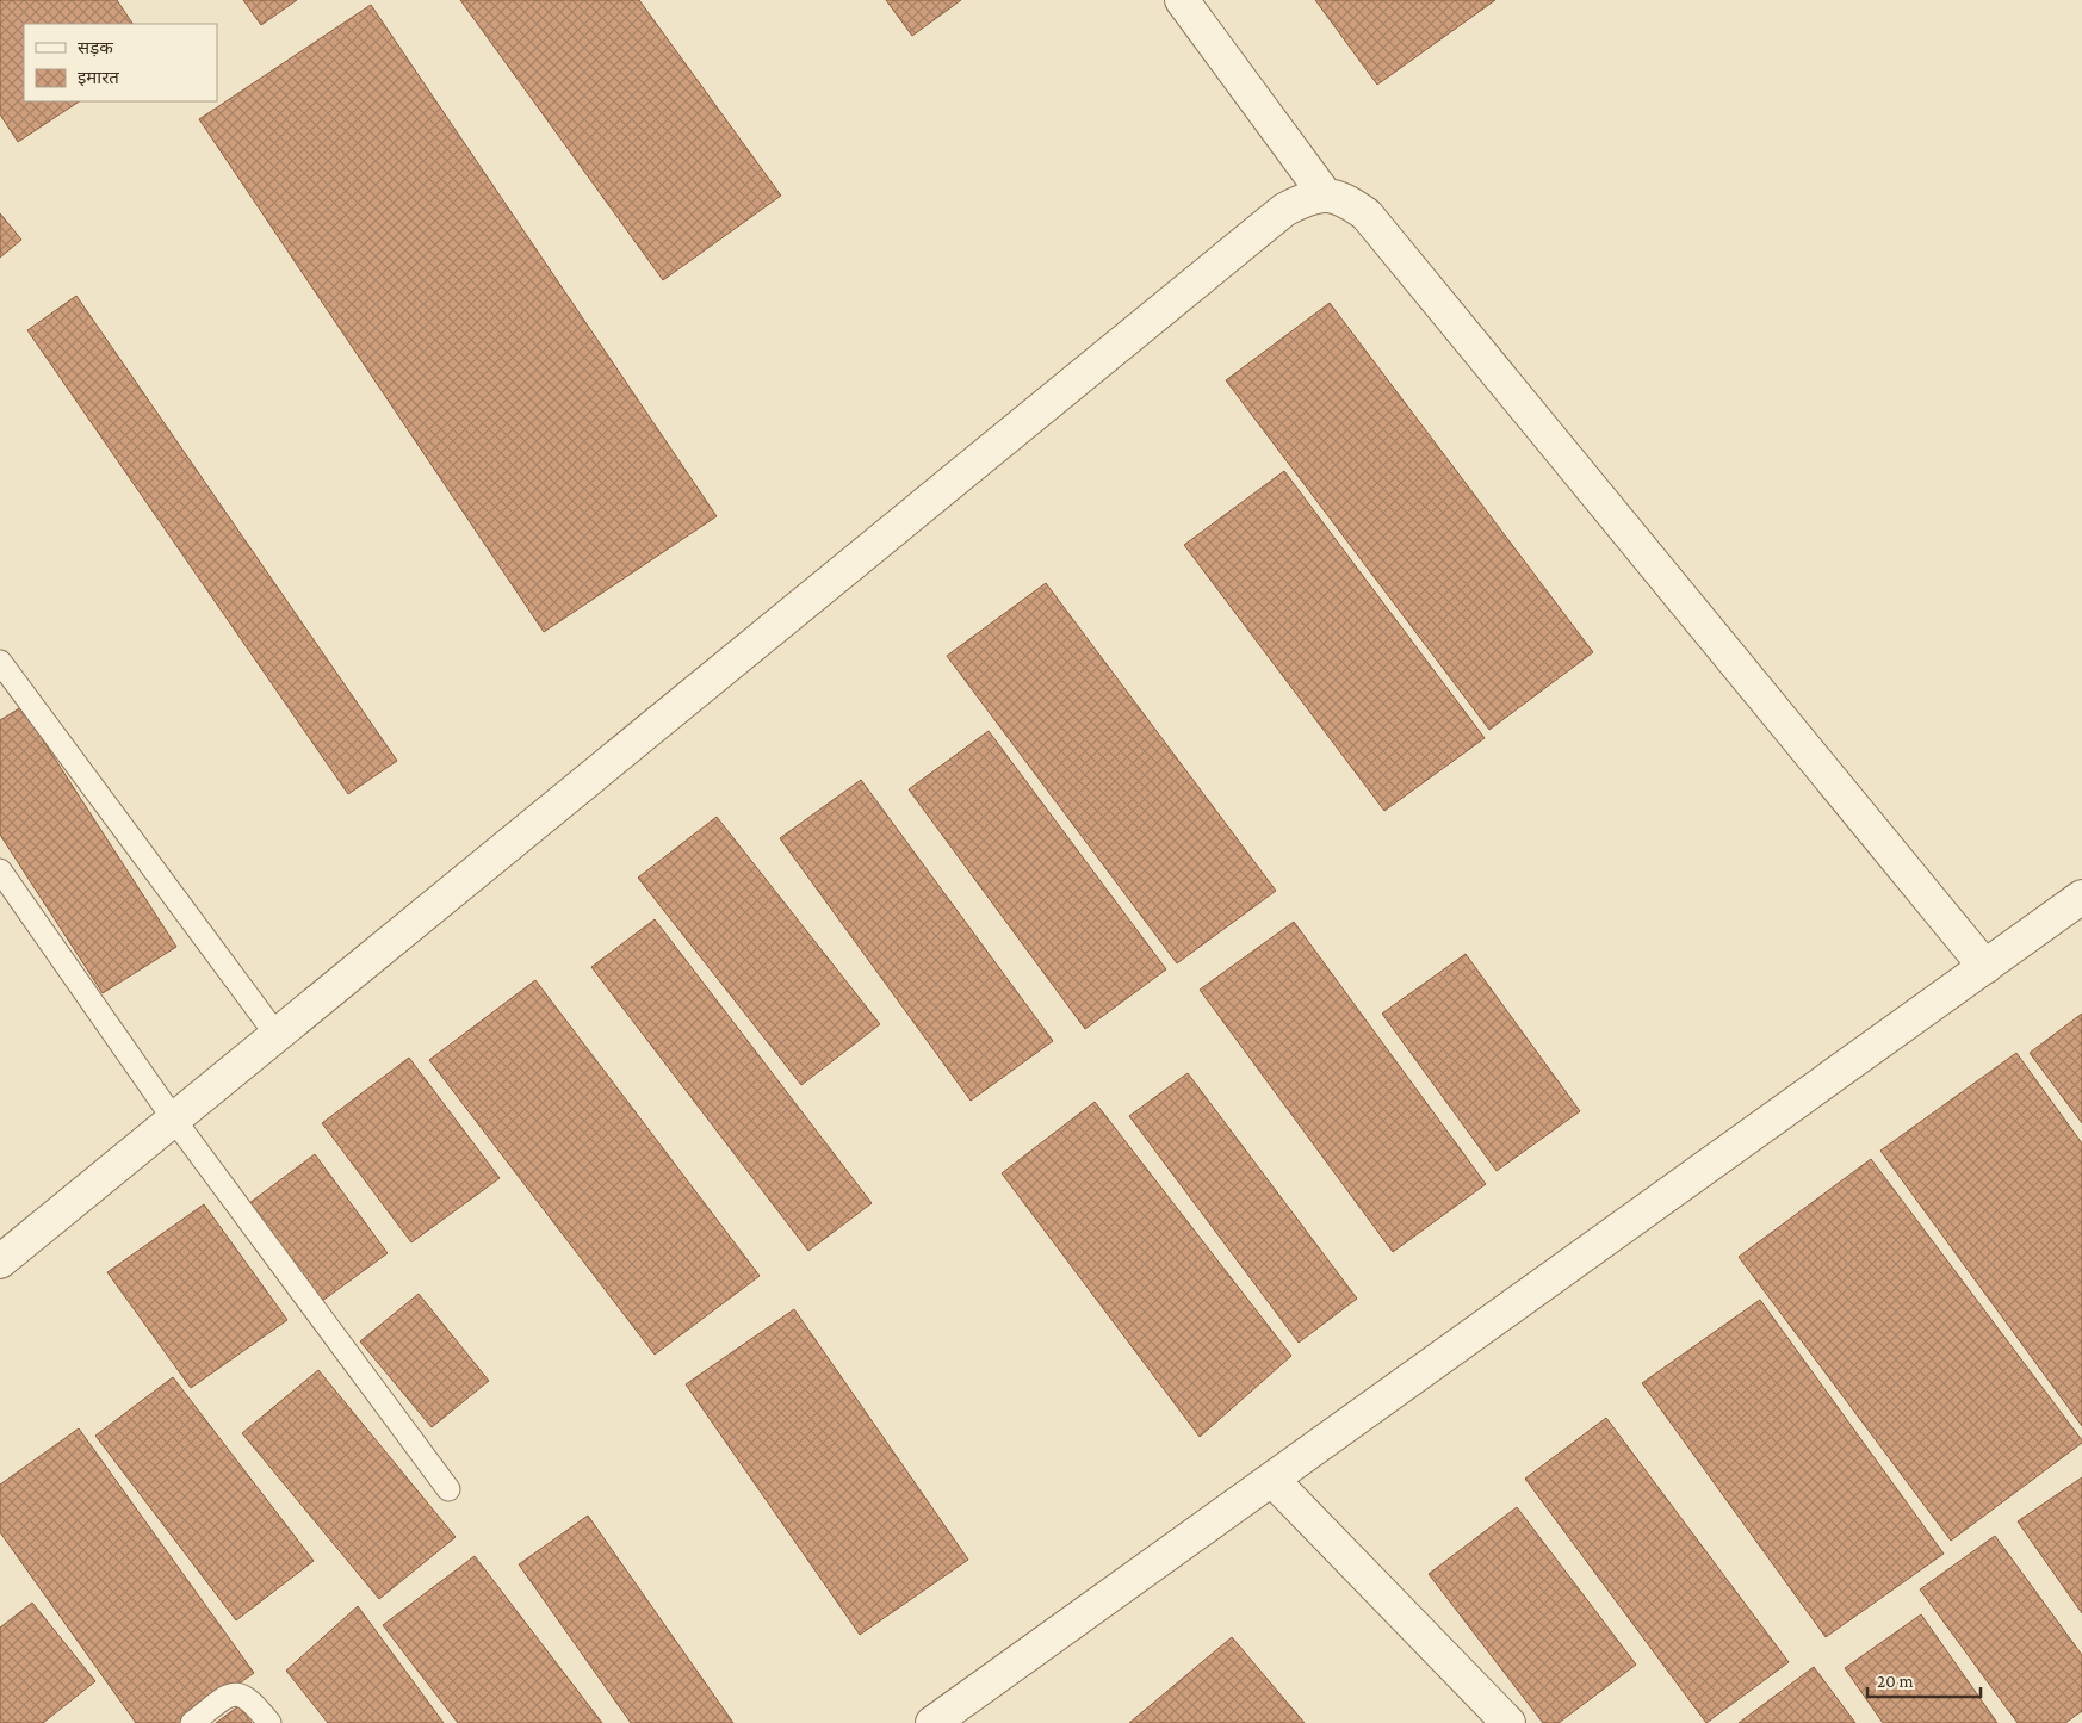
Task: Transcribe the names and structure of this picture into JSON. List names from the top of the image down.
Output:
{
  "legend": ["सड़क", "इमारत"],
  "scale_bar": "20 m"
}
